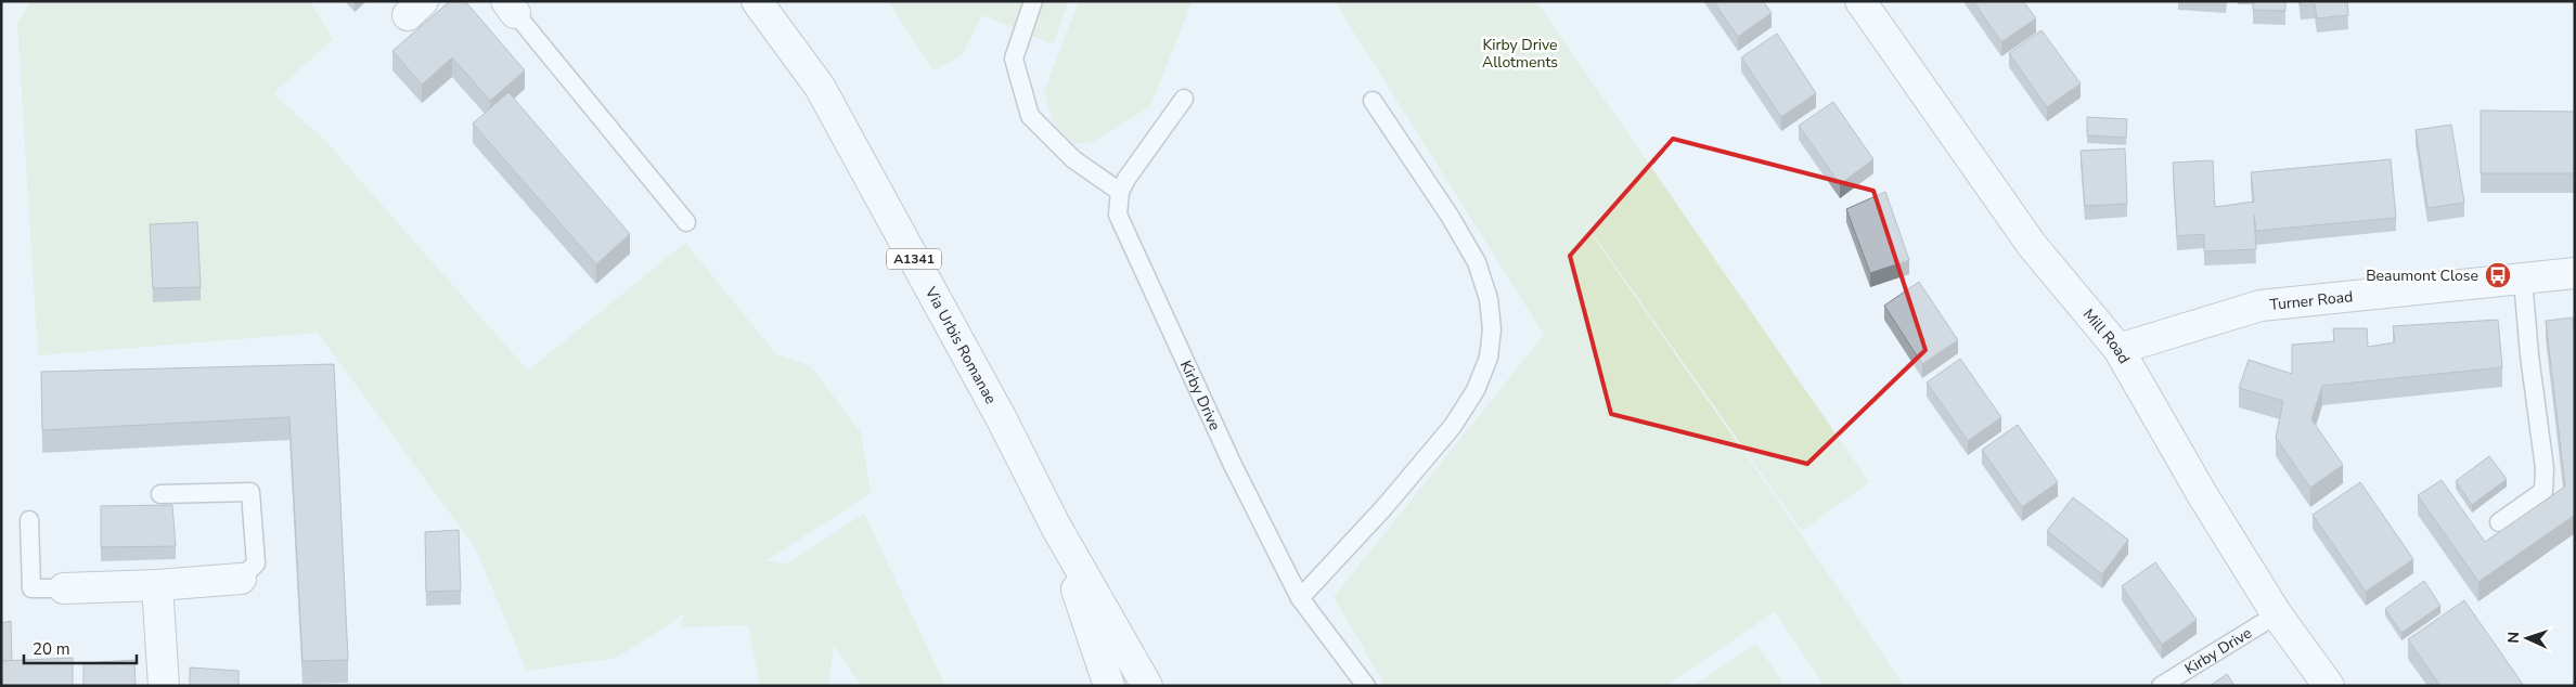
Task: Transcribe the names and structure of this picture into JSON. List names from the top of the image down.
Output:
{
  "streets": {
    "street": [
      "A1341",
      "Turner Road",
      "Mill Road",
      "Via Urbis Romanae"
    ],
    "lane": ["Kirby Drive"]
  },
  "crossings": [
    ["Turner Road", "Mill Road"],
    ["Mill Road", "Kirby Drive"]
  ],
  "parks": ["Kirby Drive Allotments"],
  "places": {
    "bus stop": ["Beaumont Close"]
  },
  "scale_bar": "20 m",
  "north": "left"
}
